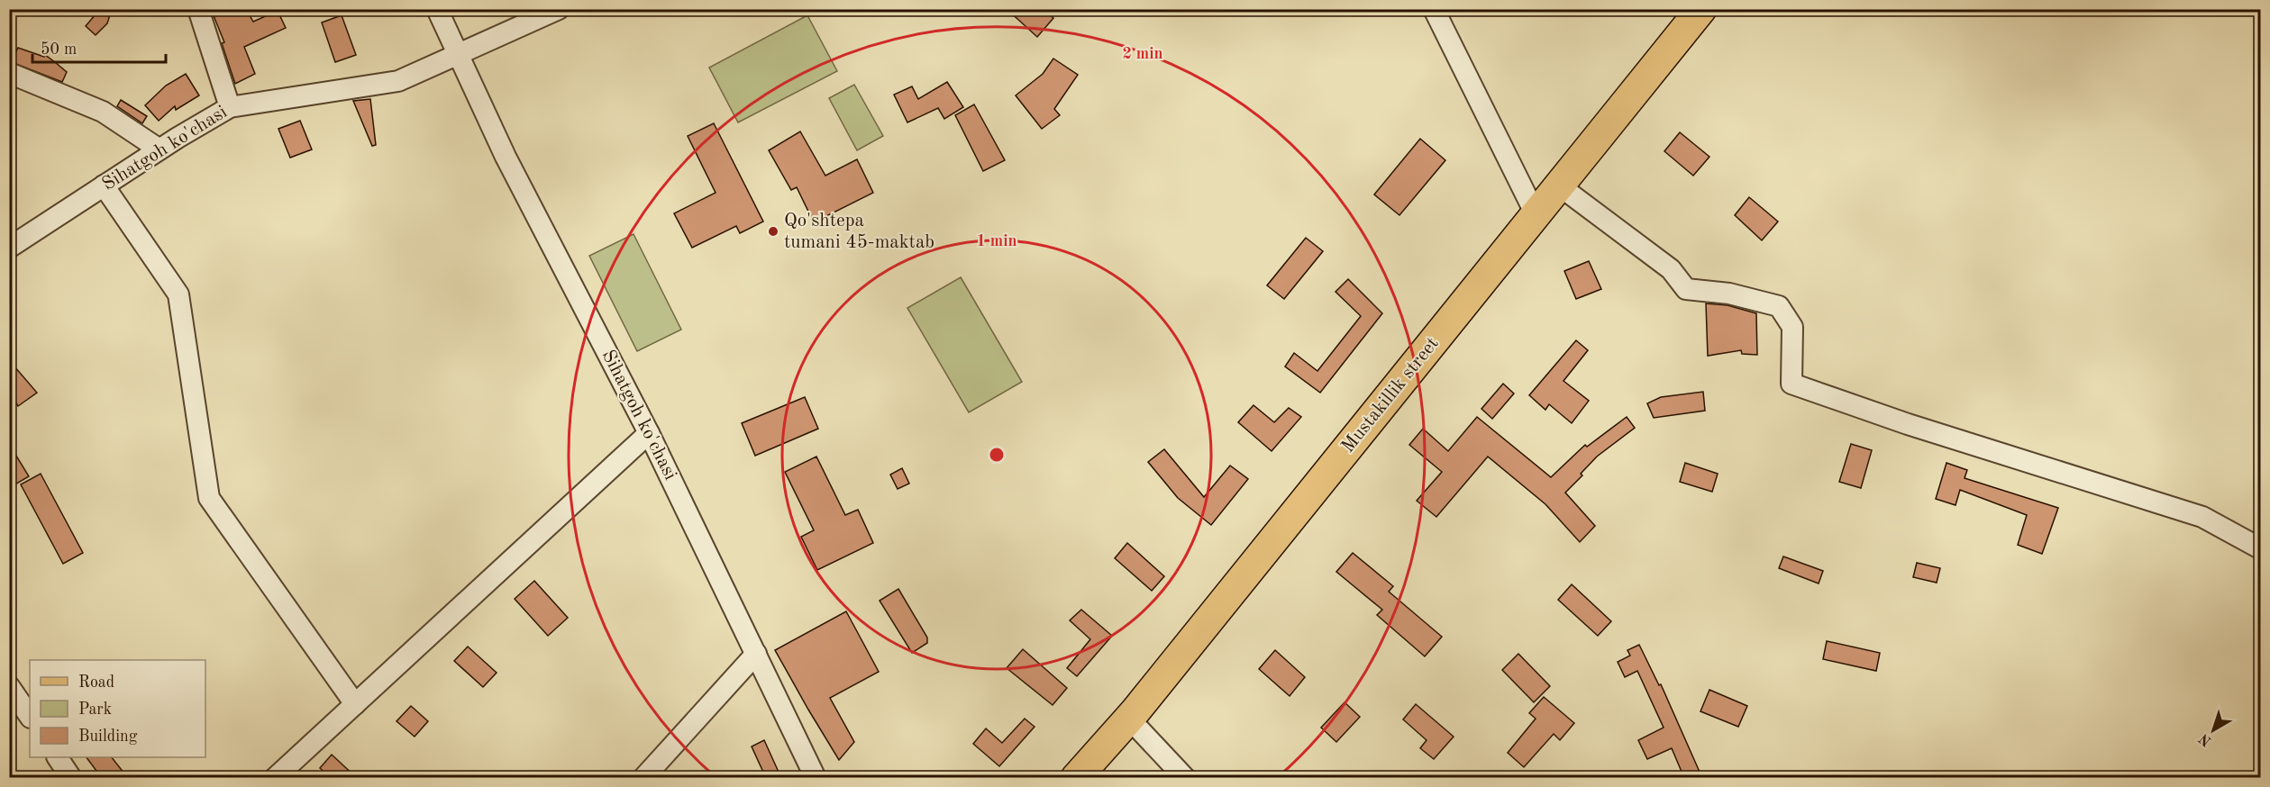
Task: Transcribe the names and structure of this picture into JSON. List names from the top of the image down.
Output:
{
  "streets": {
    "main road": ["Mustakillik street"],
    "street": ["Sihatgoh ko'chasi"]
  },
  "places": ["Qo'shtepa tumani 45-maktab"],
  "legend": ["Road", "Park", "Building"],
  "scale_bar": "50 m",
  "north": "bottom left",
  "rings": ["2 min", "1 min"]
}
